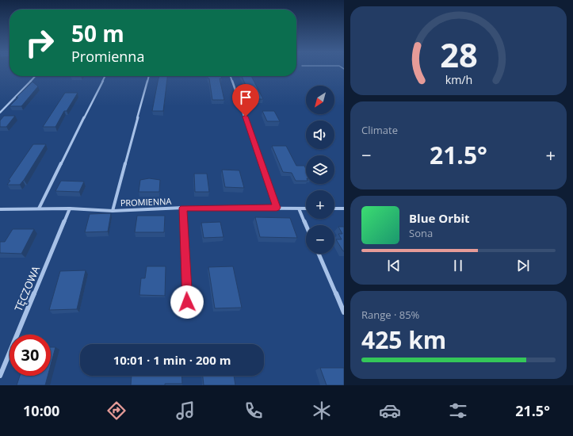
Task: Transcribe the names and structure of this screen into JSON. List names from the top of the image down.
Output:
{
  "streets": {
    "street": ["PROMIENNA", "TĘCZOWA"]
  },
  "crossings": [
    ["PROMIENNA", "TĘCZOWA"]
  ],
  "north": "bottom left",
  "page": {
    "turn": ["50 m", "Promienna"],
    "map_buttons": ["+", "−"],
    "tile": [
      "Climate",
      ["Range · 85%", "425 km"]
    ],
    "heat": ["−", "21.5°", "+"],
    "song": ["Blue Orbit", "Sona"],
    "limit": "30",
    "trip": "10:01 · 1 min · 200 m",
    "tabs": ["10:00", "21.5°"],
    "gauge": ["28", "km/h"]
  }
}
